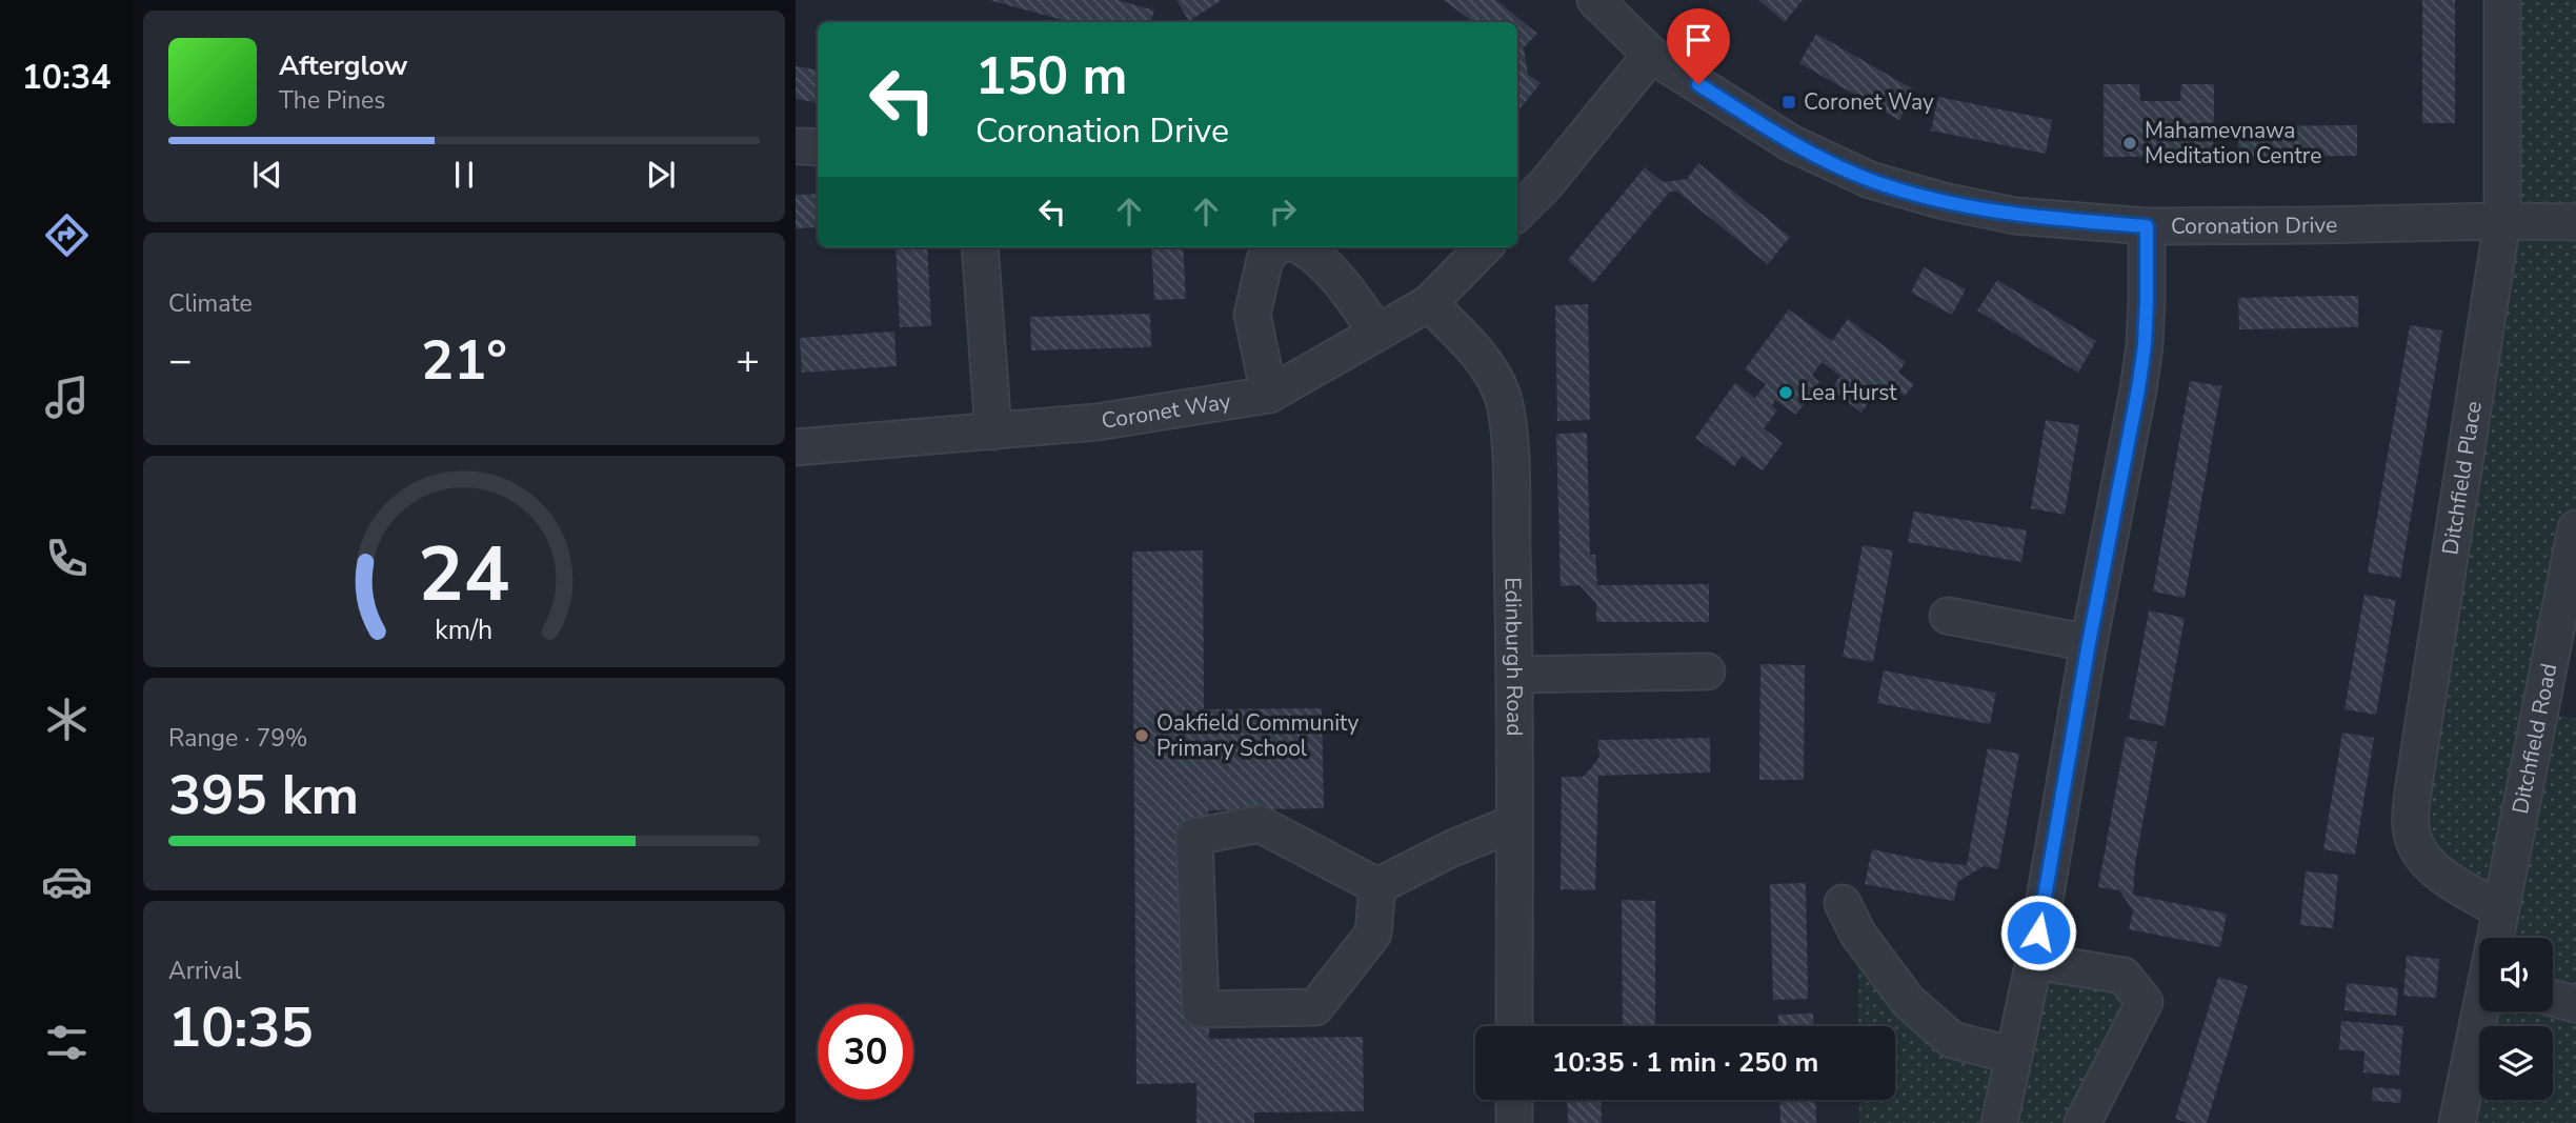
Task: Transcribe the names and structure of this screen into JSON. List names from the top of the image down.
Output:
{
  "streets": {
    "street": [
      "Coronation Drive",
      "Coronet Way",
      "Ditchfield Place",
      "Edinburgh Road",
      "Ditchfield Road"
    ]
  },
  "crossings": [
    ["Coronation Drive", "Ditchfield Place"],
    ["Coronet Way", "Edinburgh Road"],
    ["Ditchfield Place", "Ditchfield Road"]
  ],
  "places": {
    "transit": ["Coronet Way"],
    "other": ["Mahamevnawa Meditation Centre", "Lea Hurst", "Oakfield Community Primary School"]
  },
  "page": {
    "tabs": "10:34",
    "turn": ["150 m", "Coronation Drive"],
    "song": ["Afterglow", "The Pines"],
    "tile": [
      "Climate",
      ["Range · 79%", "395 km"],
      ["Arrival", "10:35"]
    ],
    "heat": ["−", "21°", "+"],
    "limit": "30",
    "trip": "10:35 · 1 min · 250 m",
    "gauge": ["24", "km/h"]
  }
}
